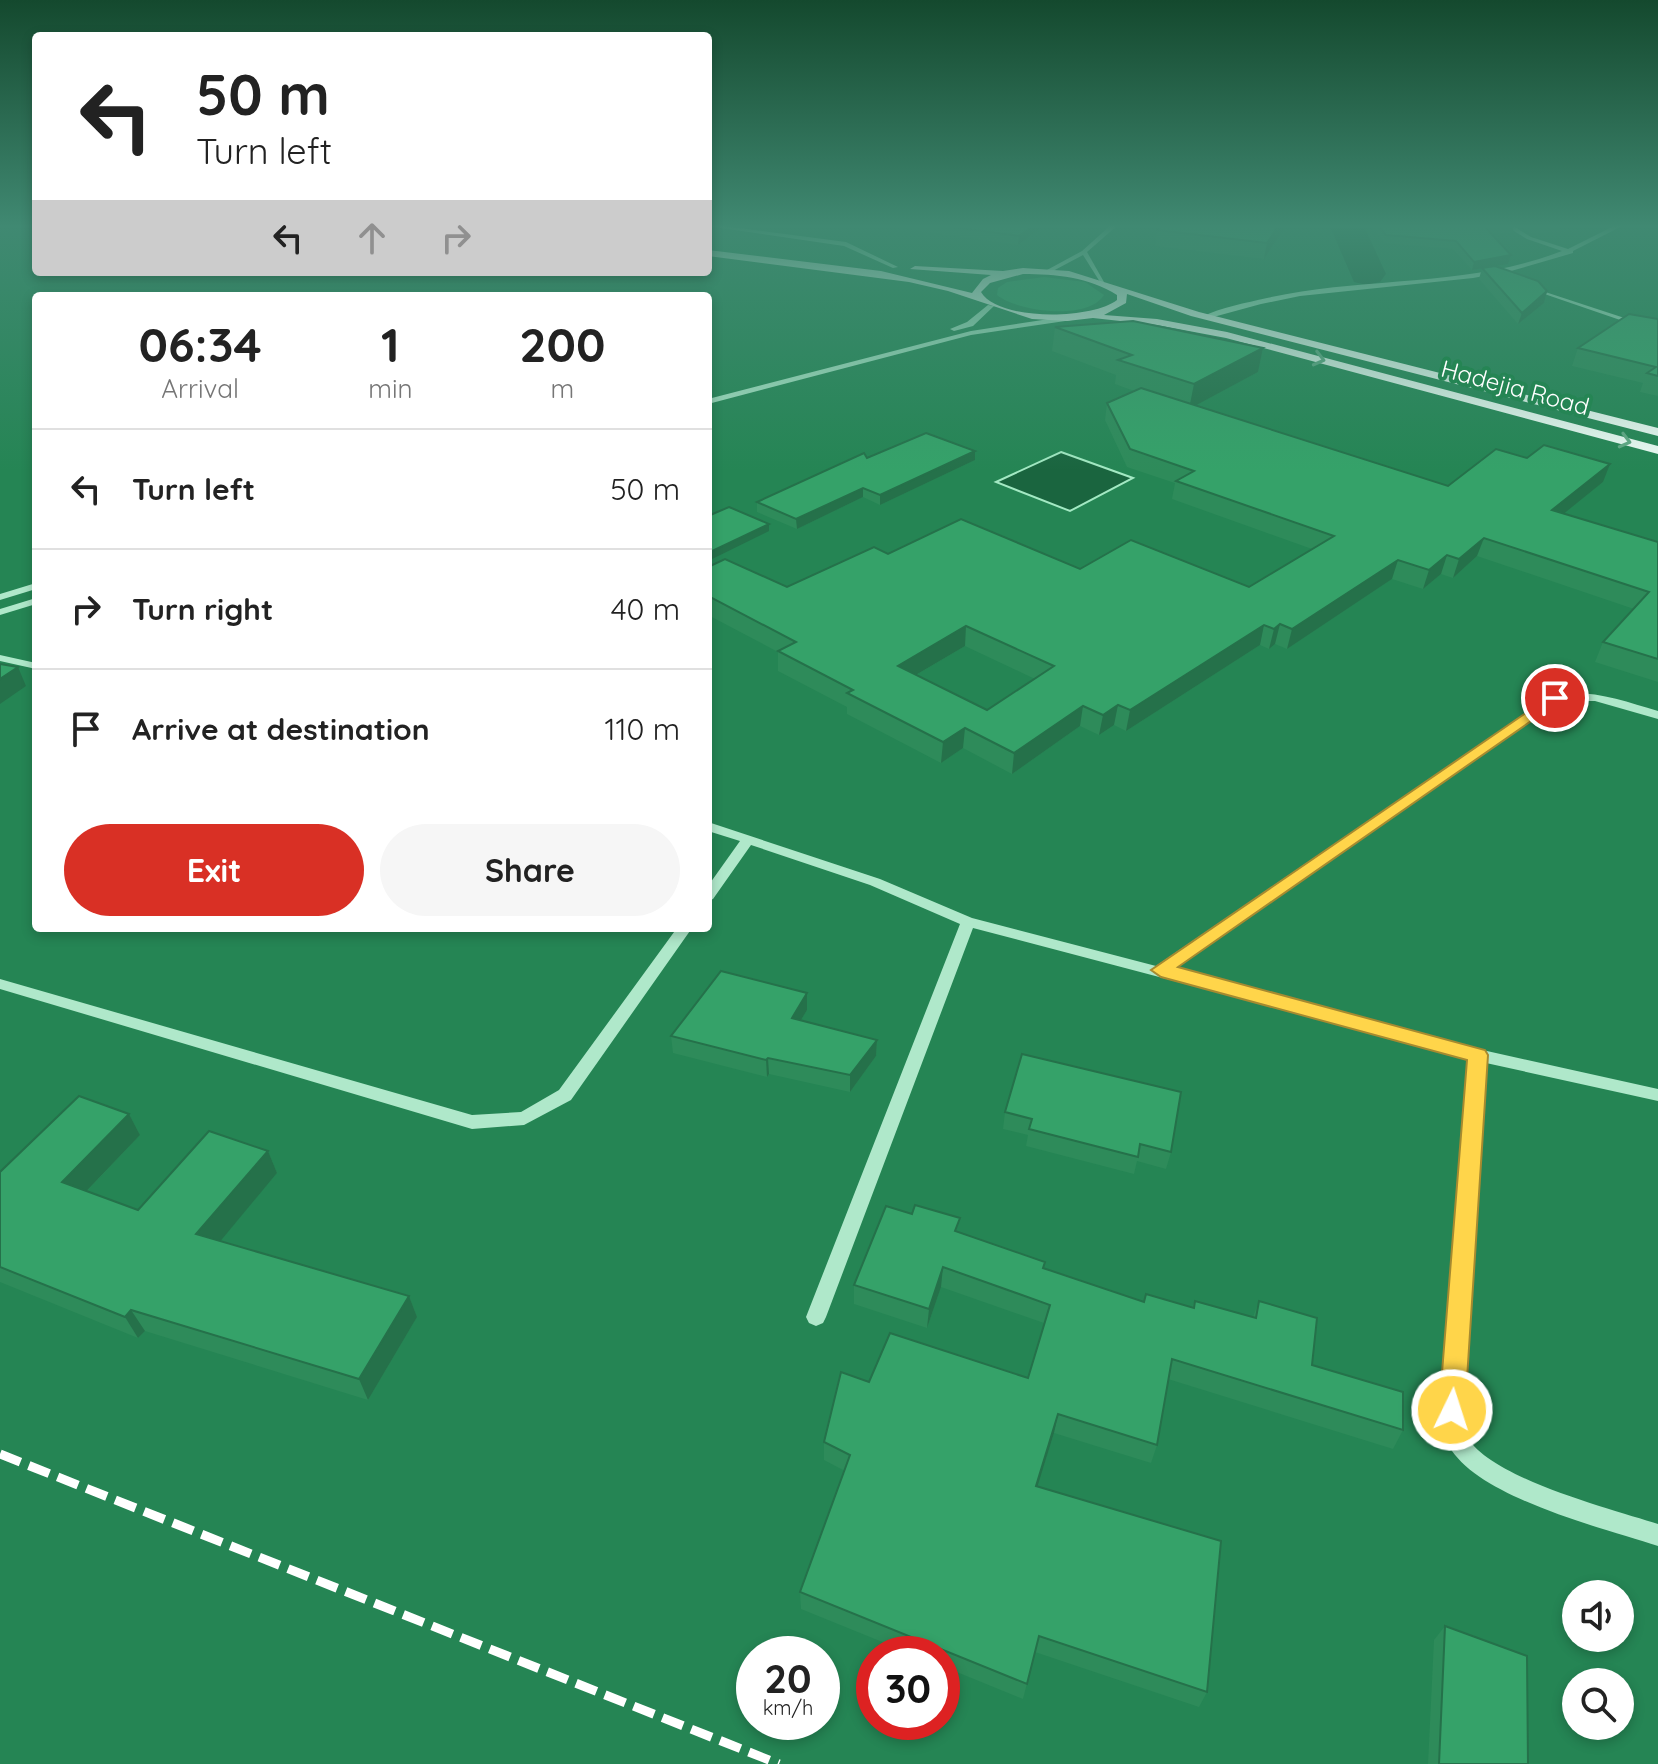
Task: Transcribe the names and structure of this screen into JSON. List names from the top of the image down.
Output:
{
  "streets": {
    "main road": ["Hadejia Road"]
  },
  "page": {
    "turn": ["50 m", "Turn left"],
    "eta": [
      "06:34",
      "Arrival",
      "1",
      "min",
      "200",
      "m"
    ],
    "list": [
      {
        "name": "Turn left",
        "value": "50 m"
      },
      {
        "name": "Turn right",
        "value": "40 m"
      },
      {
        "name": "Arrive at destination",
        "value": "110 m"
      }
    ],
    "buttons": ["Exit", "Share"],
    "speed": "20 km/h",
    "limit": "30"
  }
}
